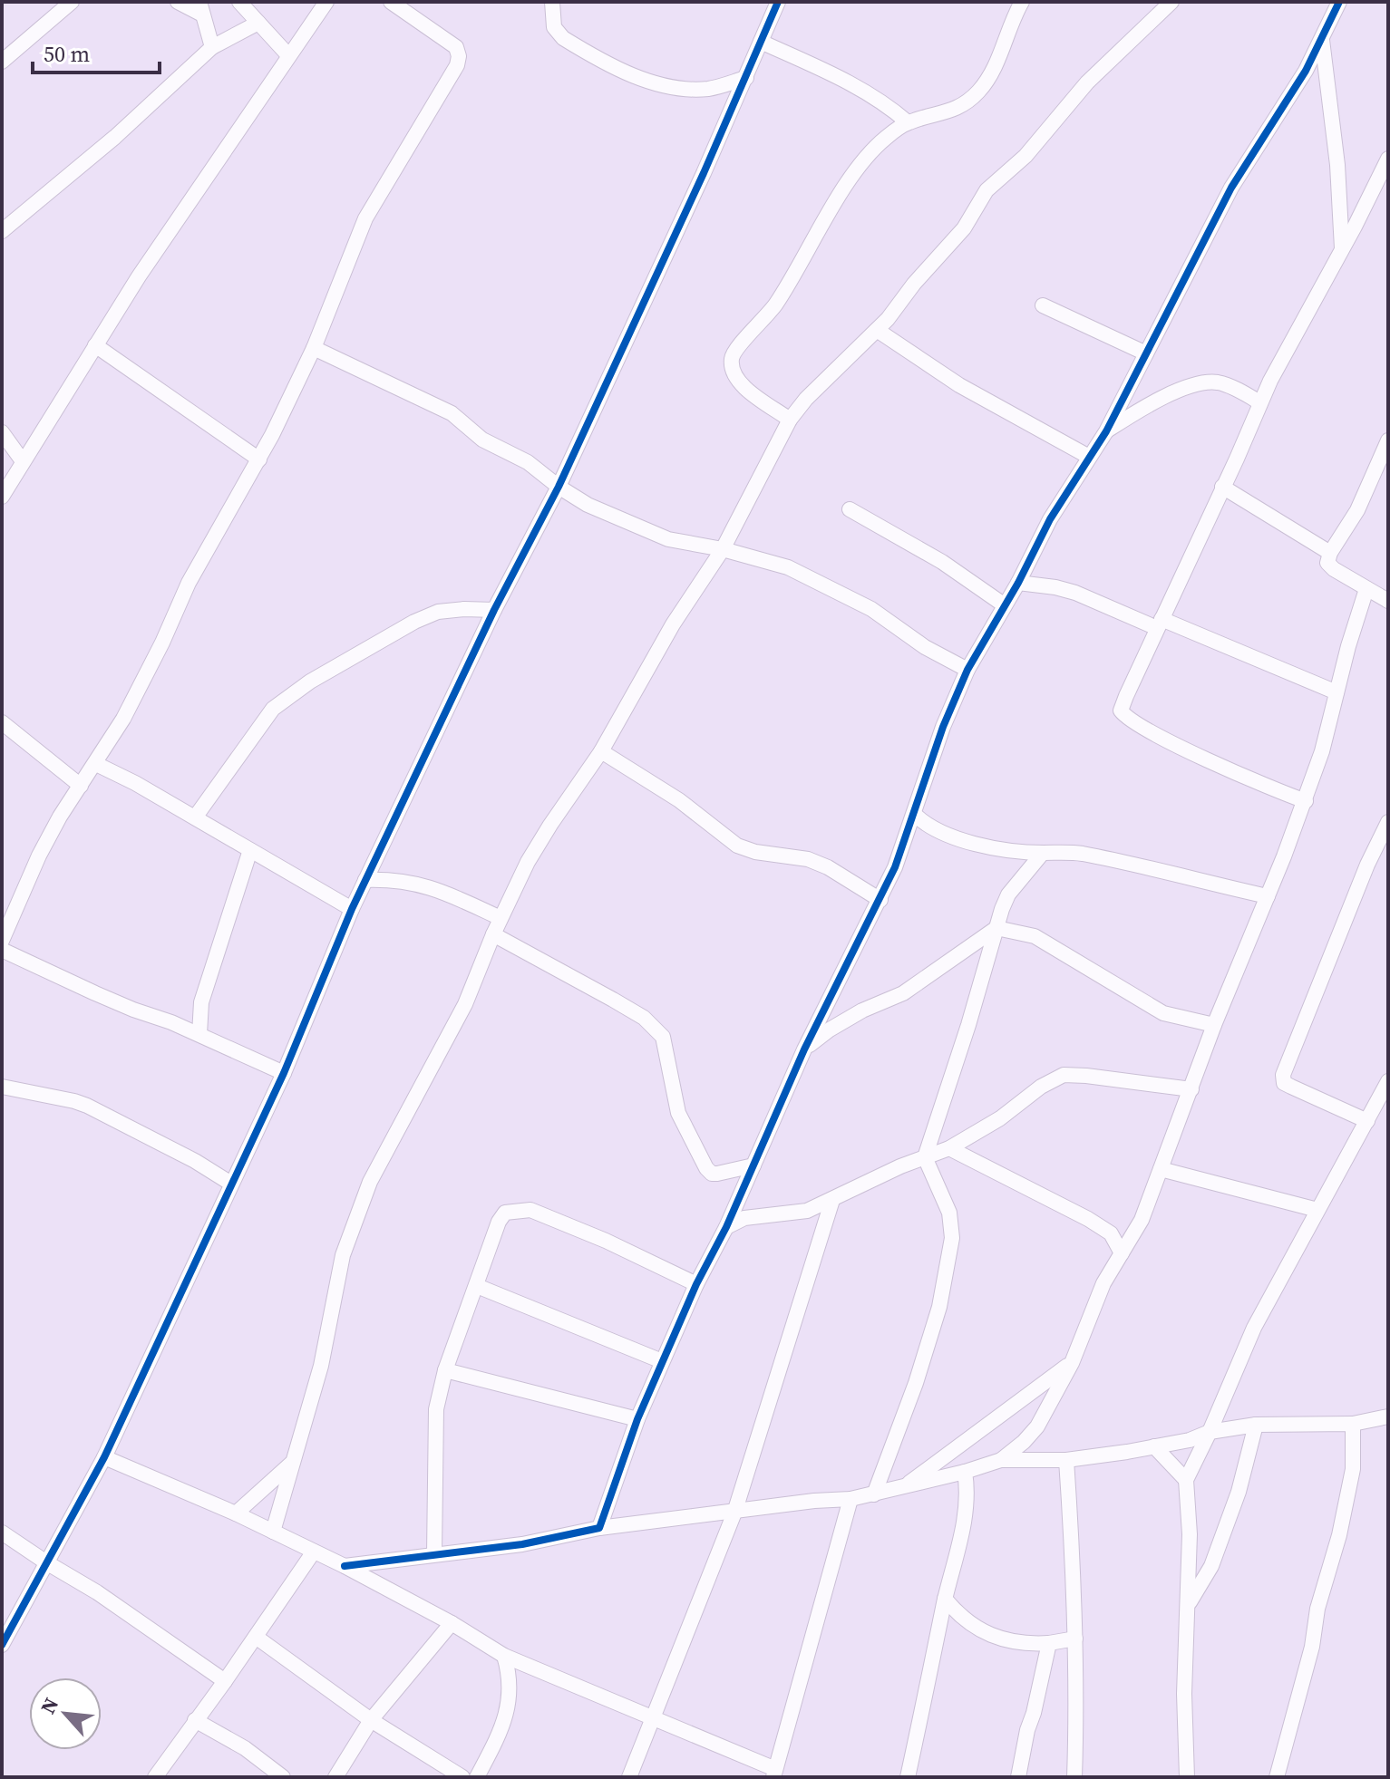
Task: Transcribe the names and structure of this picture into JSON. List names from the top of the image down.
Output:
{
  "scale_bar": "50 m",
  "north": "top left"
}
